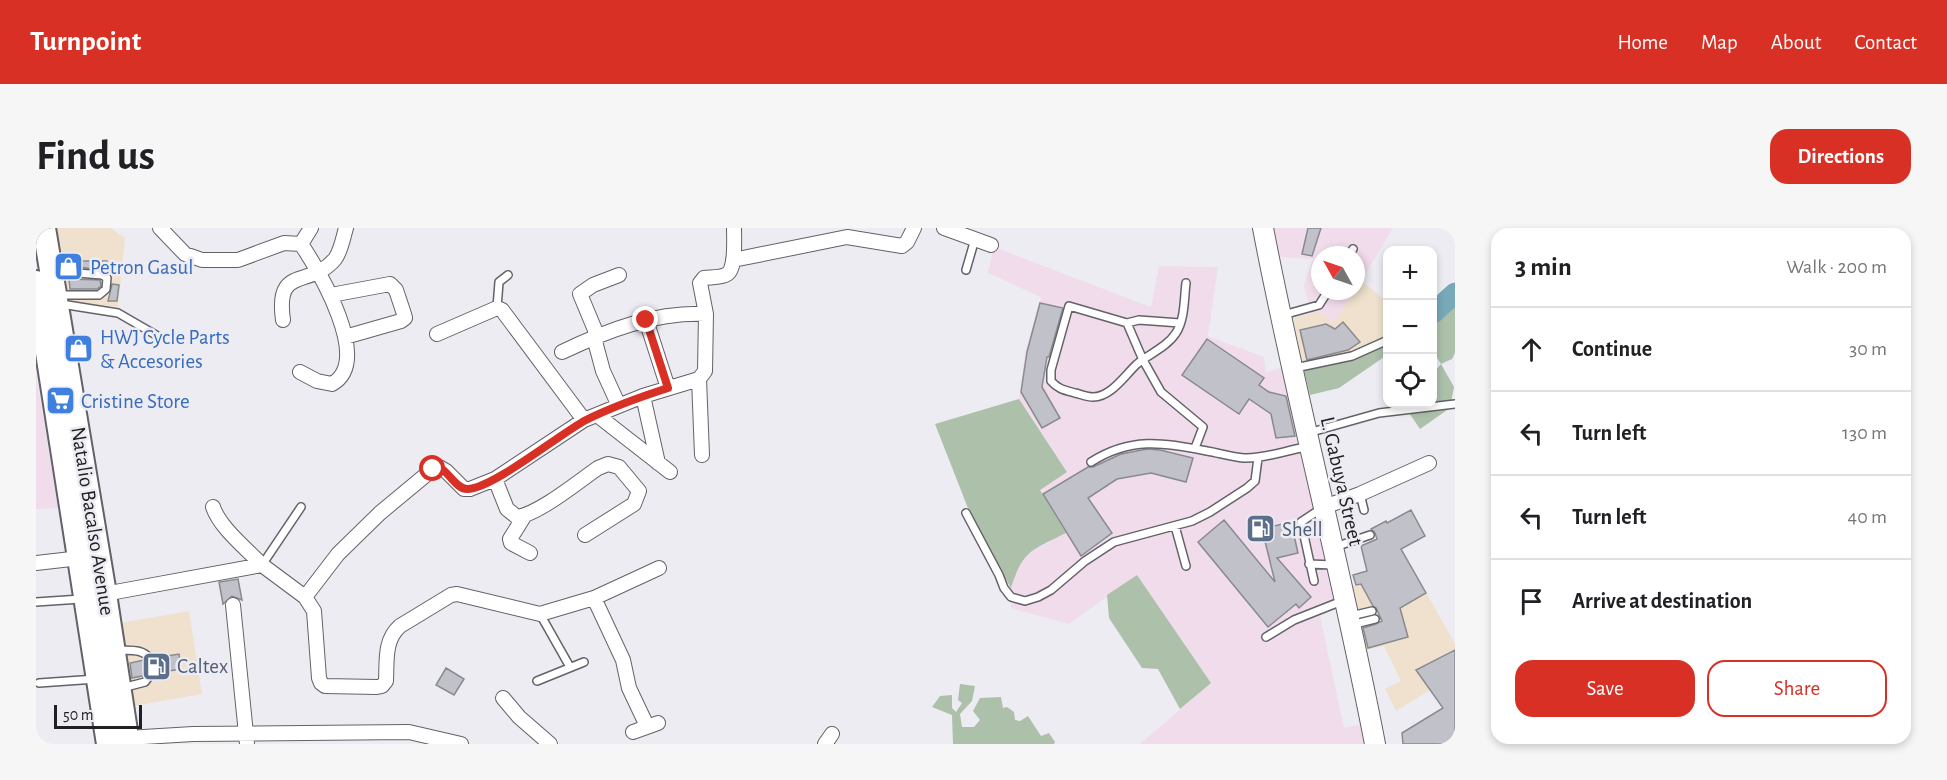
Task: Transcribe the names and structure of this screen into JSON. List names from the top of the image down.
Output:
{
  "streets": {
    "main road": ["Natalio Bacalso Avenue"],
    "street": ["L. Gabuya Street"]
  },
  "places": {
    "shop": ["Petron Gasul", "HWJ Cycle Parts & Accesories"],
    "supermarket": ["Cristine Store"],
    "fuel station": ["Shell", "Caltex"]
  },
  "scale_bar": "50 m",
  "north": "top left",
  "page": {
    "header": "Turnpoint",
    "nav": [
      "Home",
      "Map",
      "About",
      "Contact"
    ],
    "buttons": [
      "Directions",
      ["Save", "Share"]
    ],
    "title": "Find us",
    "heading": ["3 min", "Walk · 200 m"],
    "map_buttons": ["+", "−"],
    "list": [
      ["Continue", "30 m"],
      ["Turn left", "130 m"],
      ["Turn left", "40 m"],
      "Arrive at destination"
    ],
    "scale": "50 m"
  }
}
